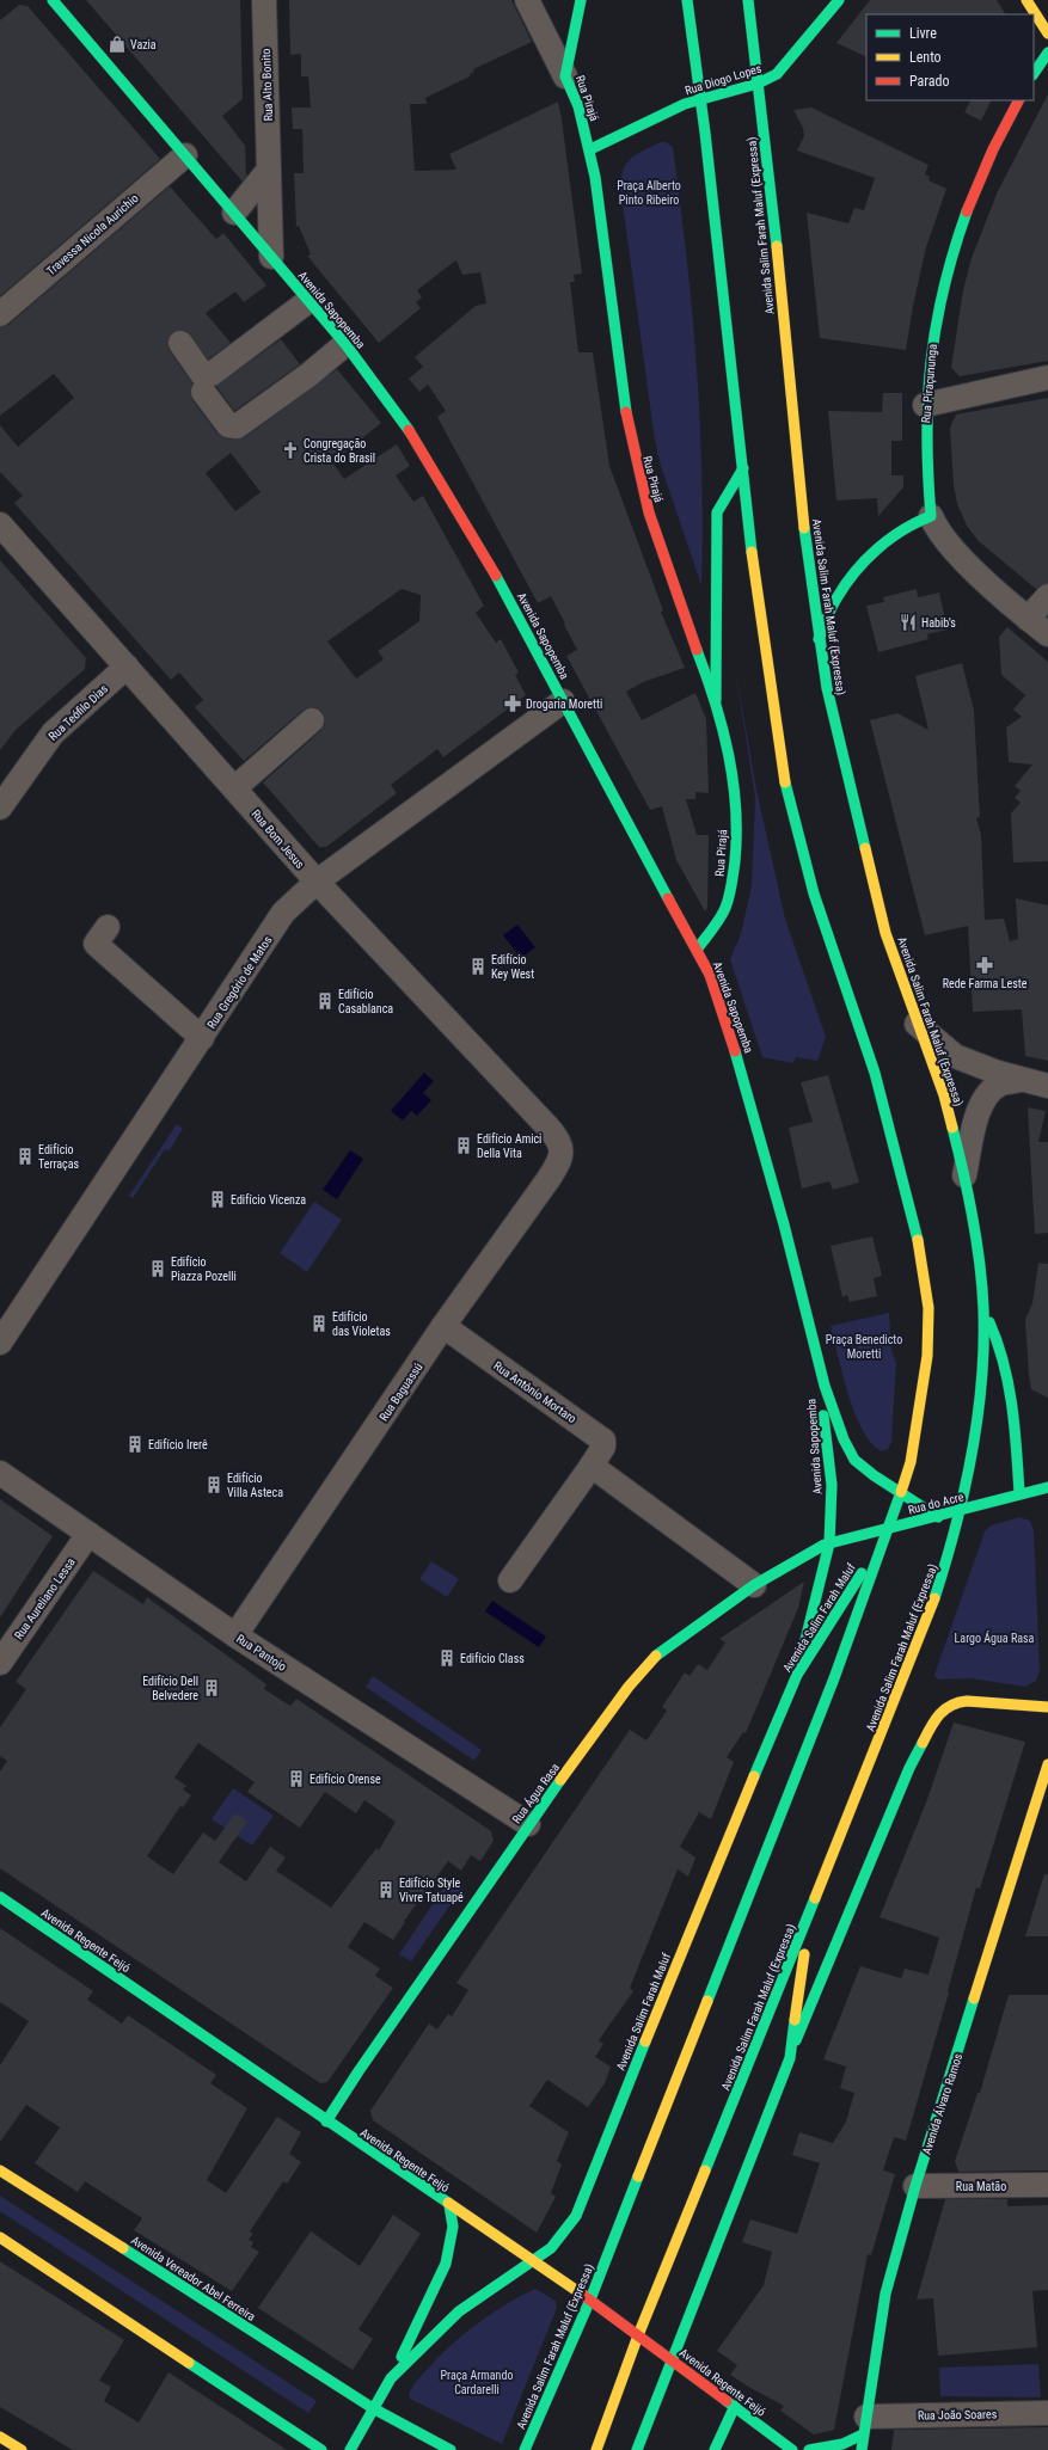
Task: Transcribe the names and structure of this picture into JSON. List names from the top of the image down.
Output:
{
  "streets": {
    "main road": [
      "Rua Diogo Lopes",
      "Rua Pirajá",
      "Avenida Salim Farah Maluf (Expressa)",
      "Avenida Sapopemba",
      "Rua Piraçununga",
      "Rua do Acre",
      "Avenida Salim Farah Maluf",
      "Rua Água Rasa",
      "Avenida Regente Feijó",
      "Avenida Álvaro Ramos",
      "Avenida Vereador Abel Ferreira"
    ],
    "street": [
      "Rua Alto Bonito",
      "Travessa Nicola Aurichio",
      "Rua Teófilo Dias",
      "Rua Bom Jesus",
      "Rua Gregório de Matos",
      "Rua Baguassú",
      "Rua Antônio Mortaro",
      "Rua Aureliano Lessa",
      "Rua Pantojo",
      "Rua Matão",
      "Rua João Soares"
    ]
  },
  "crossings": [
    ["Rua Diogo Lopes", "Rua Pirajá"],
    ["Rua Diogo Lopes", "Avenida Salim Farah Maluf (Expressa)"],
    ["Rua Alto Bonito", "Avenida Sapopemba"],
    ["Rua Pirajá", "Avenida Sapopemba"],
    ["Avenida Salim Farah Maluf (Expressa)", "Avenida Sapopemba"],
    ["Avenida Salim Farah Maluf (Expressa)", "Rua do Acre"],
    ["Avenida Salim Farah Maluf (Expressa)", "Avenida Salim Farah Maluf"],
    ["Avenida Salim Farah Maluf (Expressa)", "Avenida Regente Feijó"],
    ["Travessa Nicola Aurichio", "Avenida Sapopemba"],
    ["Avenida Sapopemba", "Rua Gregório de Matos"],
    ["Avenida Sapopemba", "Rua do Acre"],
    ["Avenida Sapopemba", "Avenida Salim Farah Maluf"],
    ["Avenida Sapopemba", "Rua Água Rasa"],
    ["Rua Teófilo Dias", "Rua Bom Jesus"],
    ["Rua Bom Jesus", "Rua Gregório de Matos"],
    ["Rua Bom Jesus", "Rua Baguassú"],
    ["Rua Baguassú", "Rua Antônio Mortaro"],
    ["Rua Baguassú", "Rua Pantojo"],
    ["Rua do Acre", "Avenida Salim Farah Maluf"],
    ["Rua do Acre", "Rua Água Rasa"],
    ["Rua Aureliano Lessa", "Rua Pantojo"],
    ["Avenida Salim Farah Maluf", "Avenida Regente Feijó"],
    ["Avenida Salim Farah Maluf", "Avenida Vereador Abel Ferreira"],
    ["Rua Pantojo", "Rua Água Rasa"],
    ["Rua Água Rasa", "Avenida Regente Feijó"],
    ["Avenida Álvaro Ramos", "Rua Matão"],
    ["Avenida Álvaro Ramos", "Rua João Soares"]
  ],
  "parks": [
    "Praça Alberto Pinto Ribeiro",
    "Praça Benedicto Moretti",
    "Largo Água Rasa",
    "Praça Armando Cardarelli"
  ],
  "places": {
    "shop": ["Vazia"],
    "church": ["Congregação Crista do Brasil"],
    "restaurant": ["Habib's"],
    "pharmacy": ["Drogaria Moretti", "Rede Farma Leste"],
    "building": [
      "Edifício Key West",
      "Edifício Casablanca",
      "Edifício Amici Della Vita",
      "Edifício Terraças",
      "Edifício Vicenza",
      "Edifício Piazza Pozelli",
      "Edifício das Violetas",
      "Edifício Irerê",
      "Edifício Villa Asteca",
      "Edifício Class",
      "Edifício Dell Belvedere",
      "Edifício Orense",
      "Edifício Style Vivre Tatuapé"
    ]
  },
  "legend": ["Livre", "Lento", "Parado"]
}
